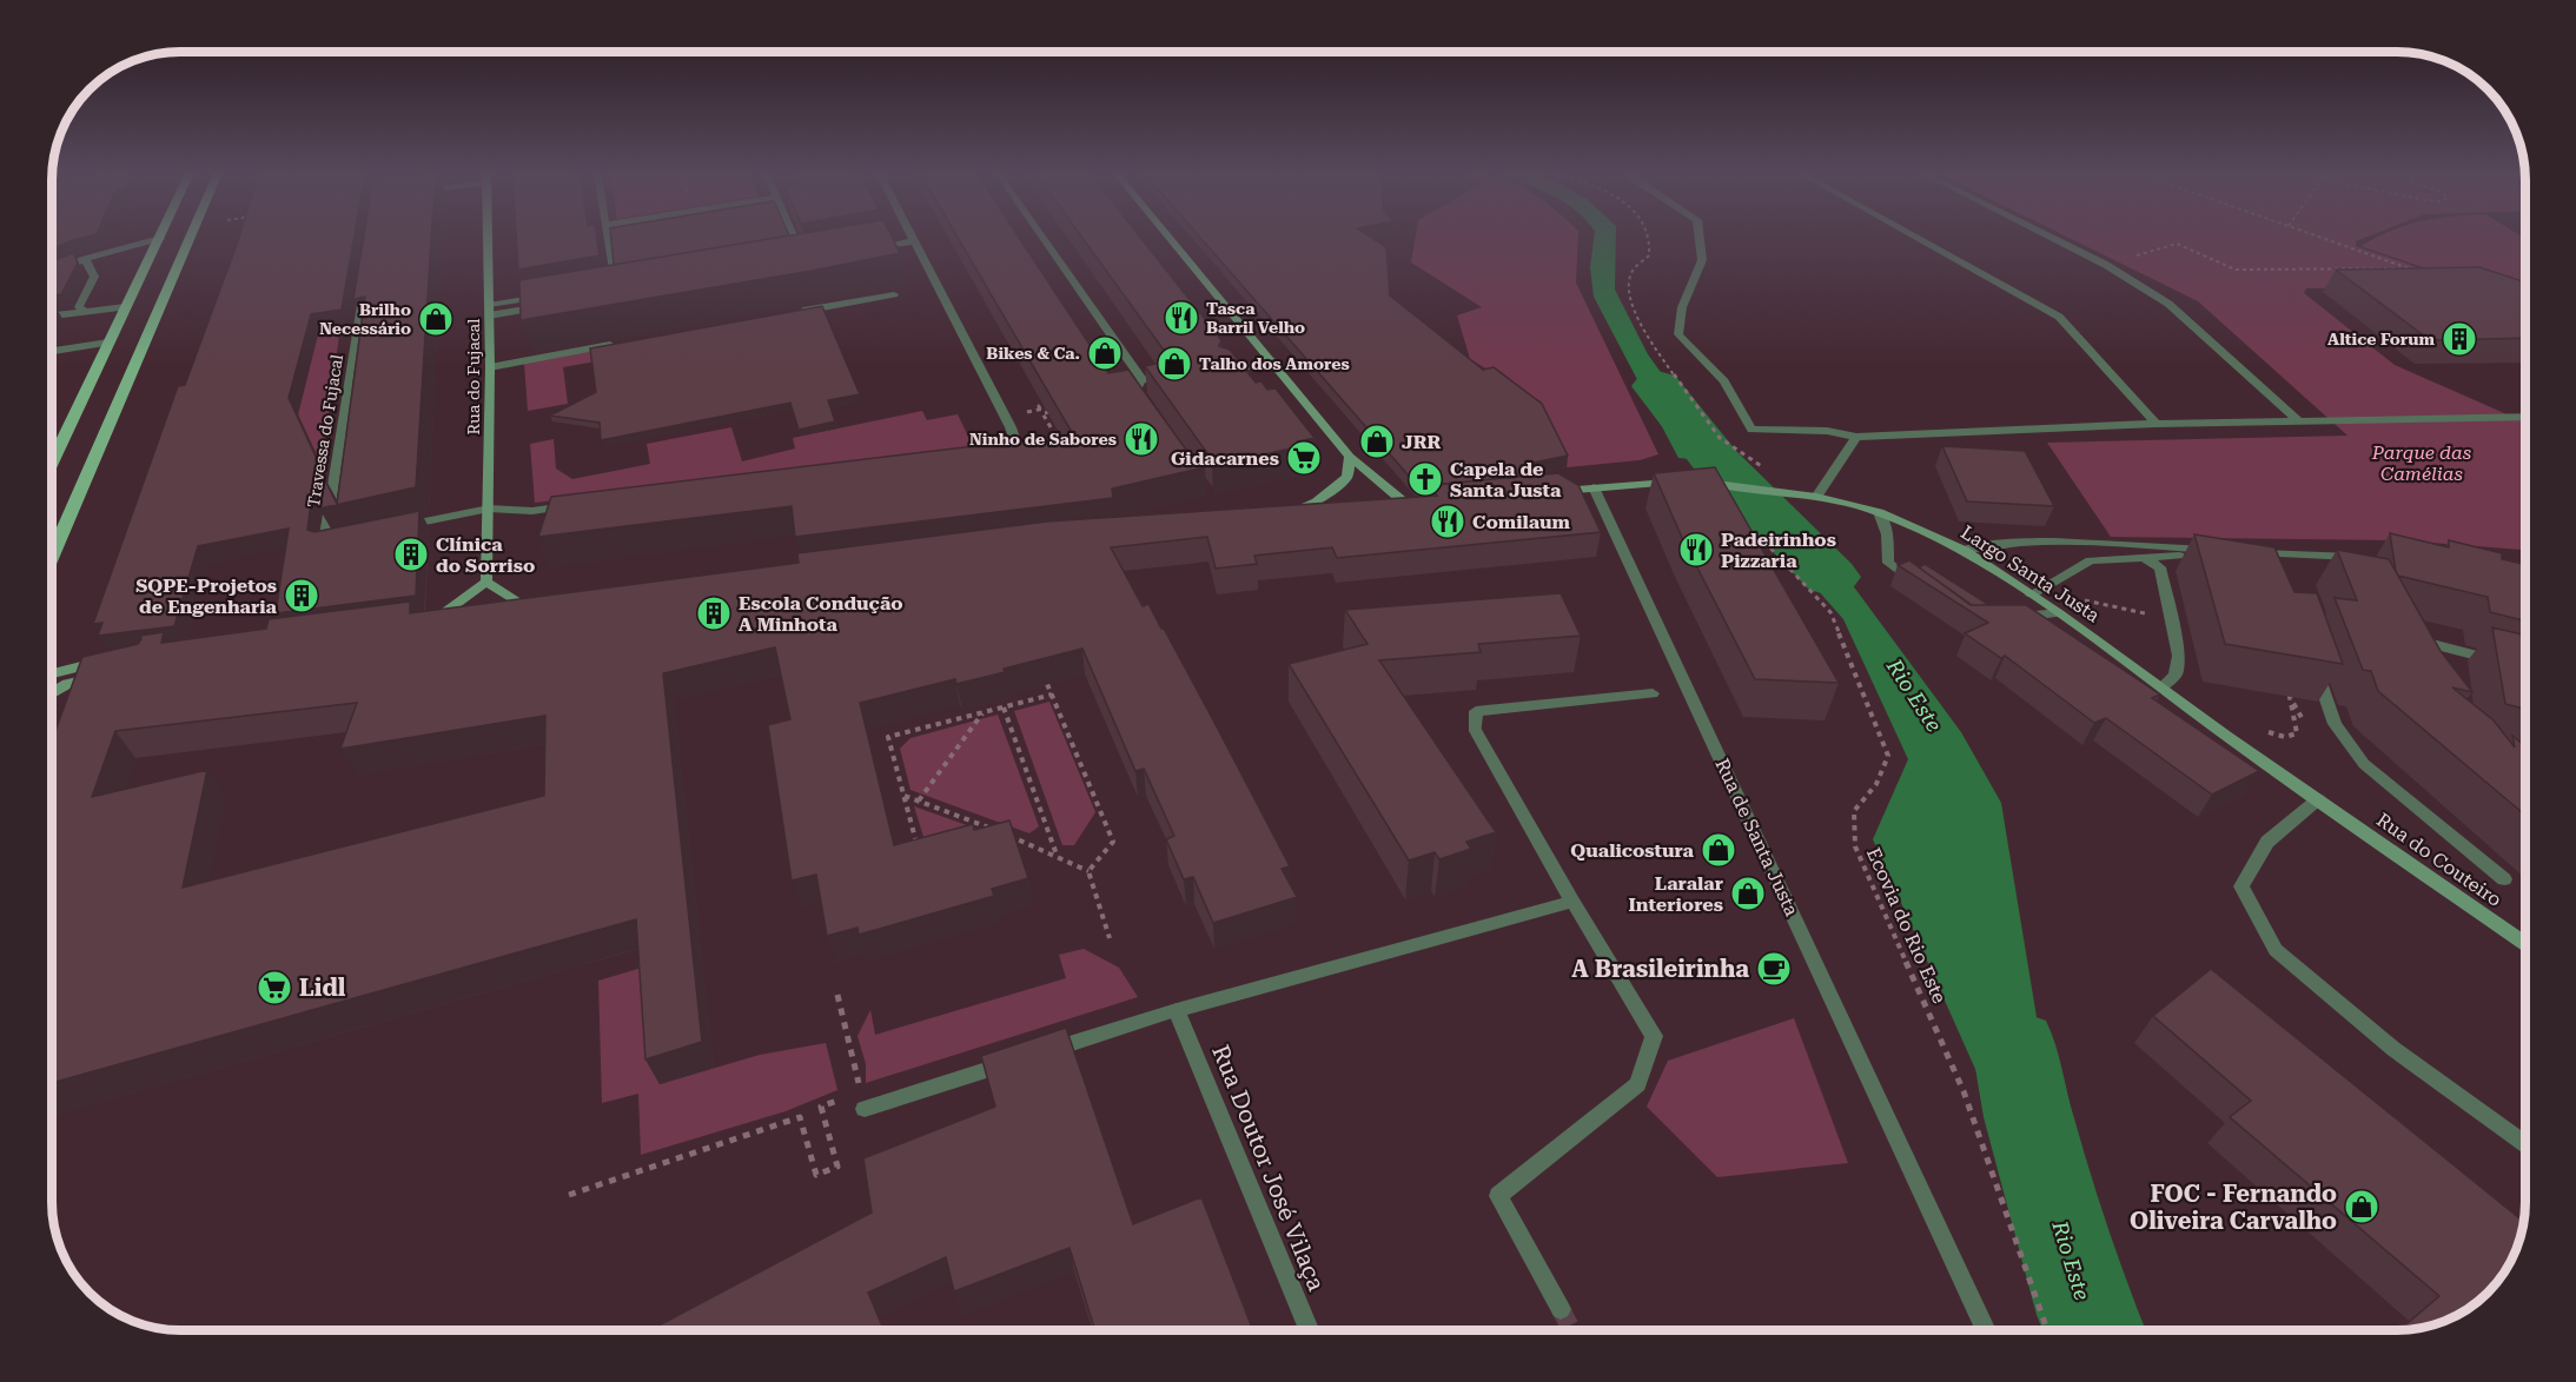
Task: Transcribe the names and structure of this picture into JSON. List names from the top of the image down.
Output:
{
  "streets": {
    "main road": ["Rua do Fujacal", "Largo Santa Justa", "Rua do Couteiro"],
    "street": ["Travessa do Fujacal", "Rua de Santa Justa", "Rua Doutor José Vilaça"],
    "path": ["Ecovia do Rio Este"]
  },
  "crossings": [
    ["Largo Santa Justa", "Rua de Santa Justa"],
    ["Largo Santa Justa", "Rua do Couteiro"]
  ],
  "water": ["Rio Este"],
  "parks": ["Parque das Camélias"],
  "places": {
    "restaurant": [
      "Tasca Barril Velho",
      "Ninho de Sabores",
      "Comilaum",
      "Padeirinhos Pizzaria"
    ],
    "shop": [
      "Brilho Necessário",
      "Bikes & Ca.",
      "Talho dos Amores",
      "JRR",
      "Qualicostura",
      "Laralar Interiores",
      "FOC - Fernando Oliveira Carvalho"
    ],
    "building": [
      "Altice Forum",
      "Clínica do Sorriso",
      "SQPE-Projetos de Engenharia",
      "Escola Condução A Minhota"
    ],
    "supermarket": ["Gidacarnes", "Lidl"],
    "church": ["Capela de Santa Justa"],
    "cafe": ["A Brasileirinha"]
  }
}
